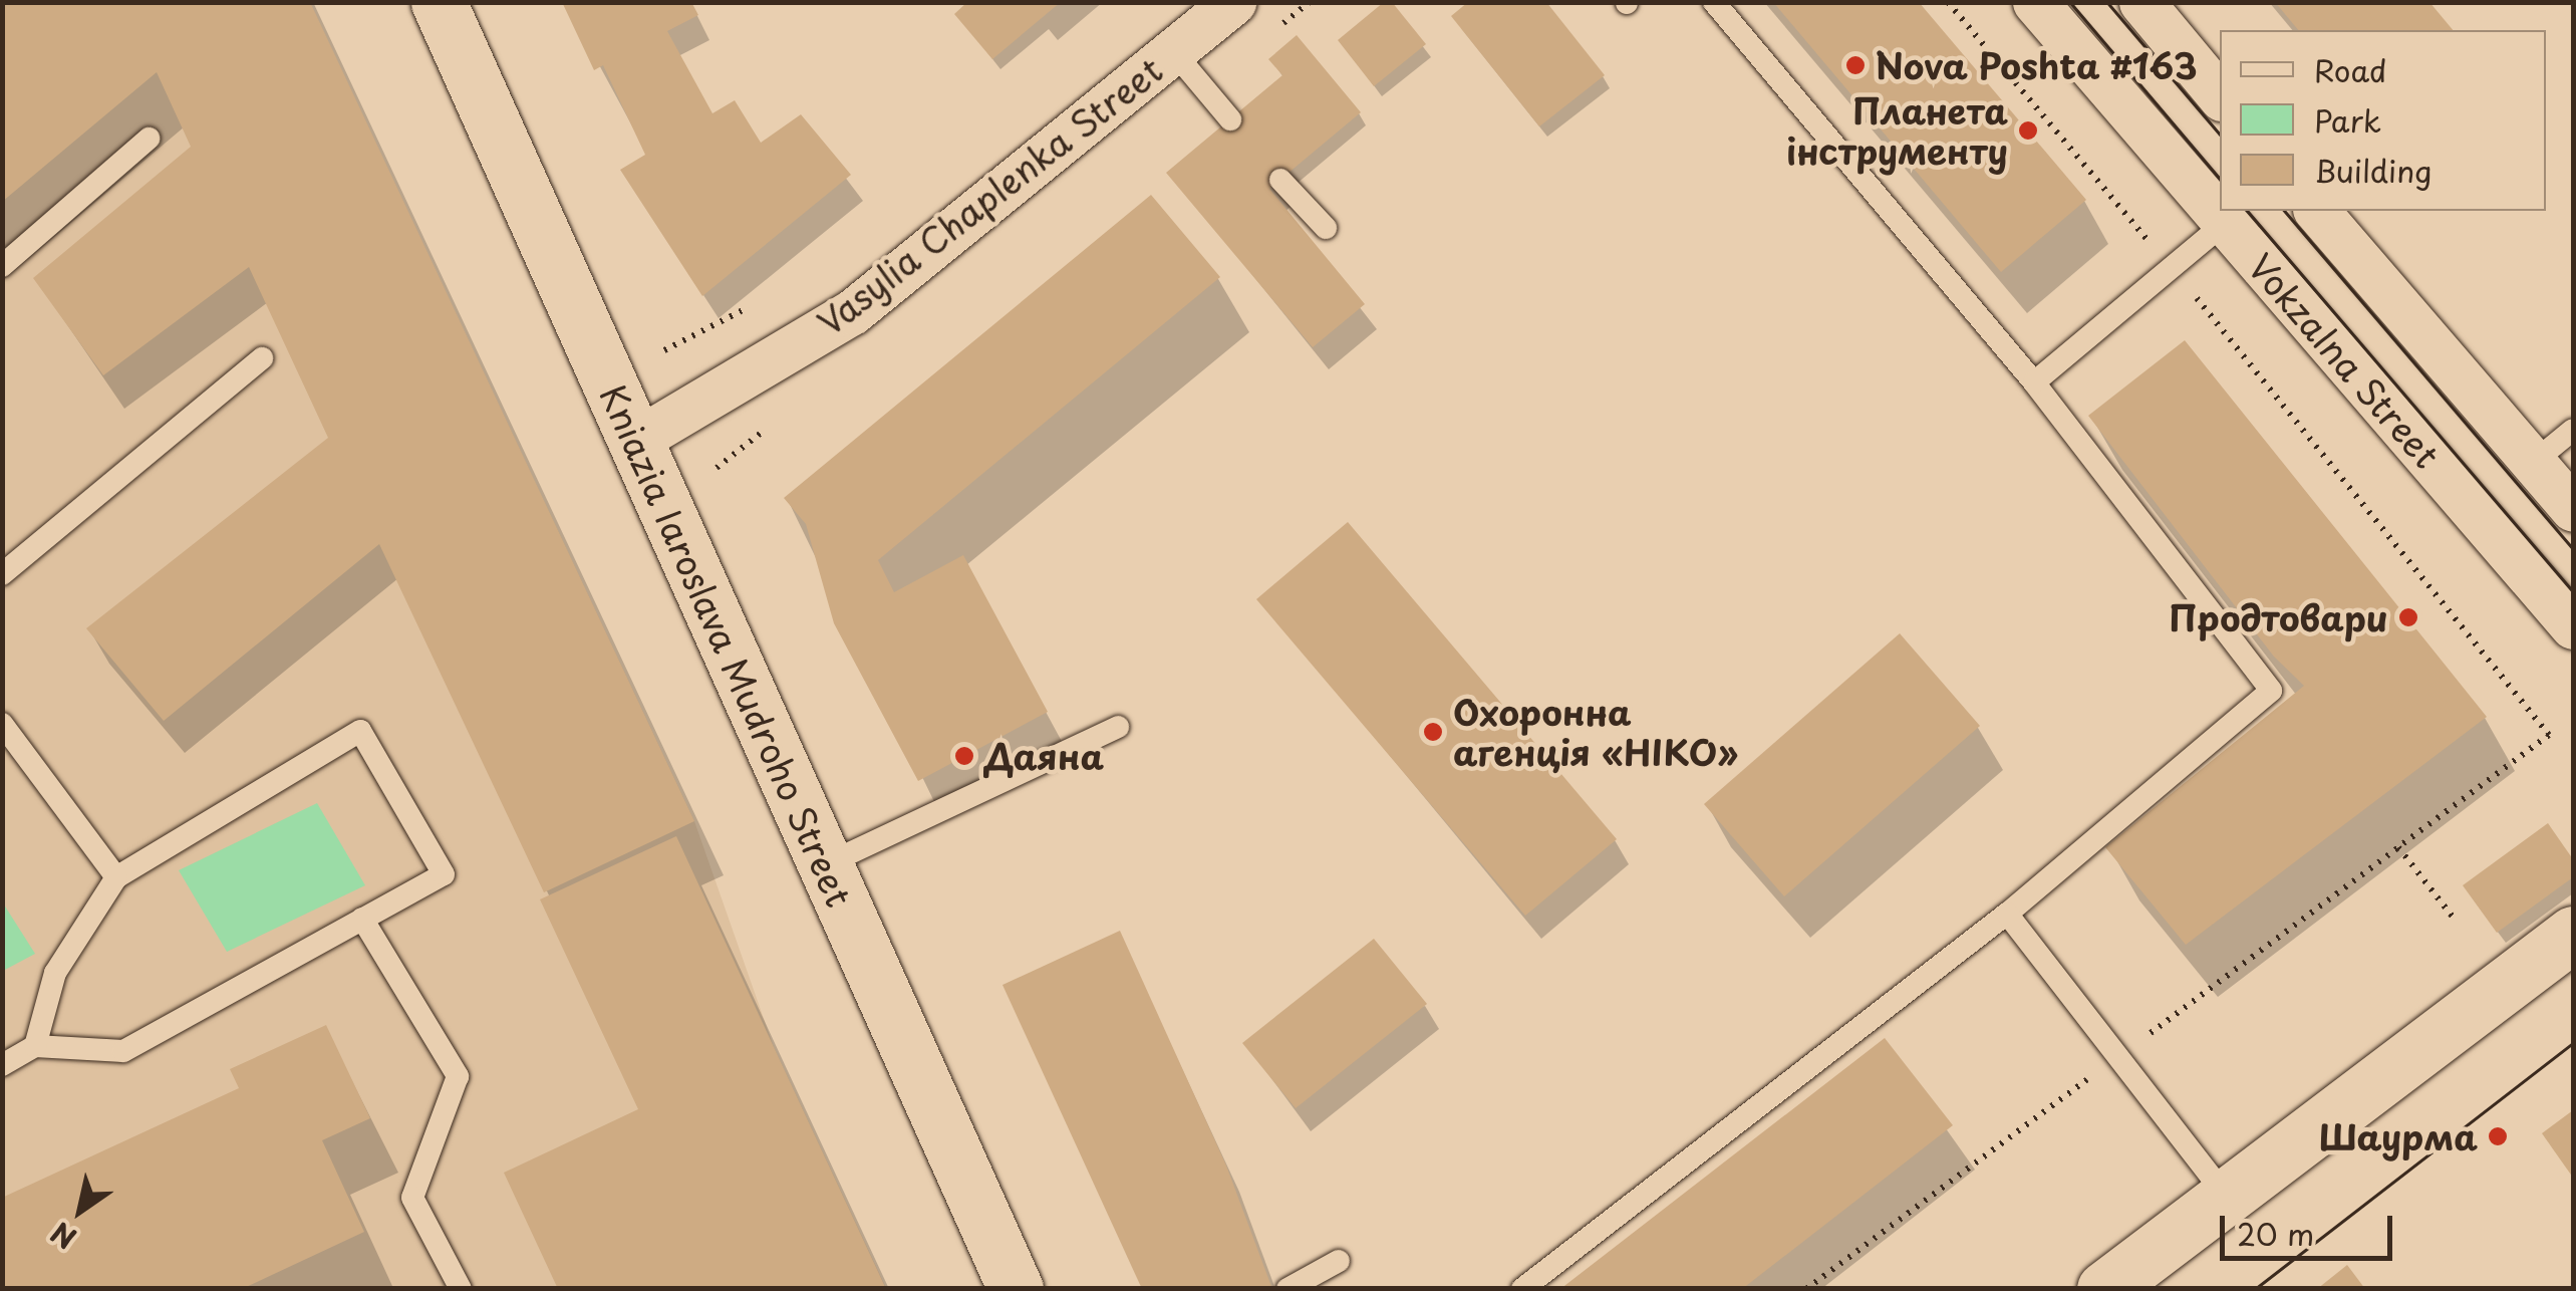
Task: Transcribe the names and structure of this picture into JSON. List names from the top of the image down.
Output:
{
  "streets": {
    "main road": ["Kniazia Iaroslava Mudroho Street"],
    "street": ["Vasylia Chaplenka Street", "Vokzalna Street"]
  },
  "crossings": [
    ["Vasylia Chaplenka Street", "Kniazia Iaroslava Mudroho Street"]
  ],
  "places": [
    "Nova Poshta #163",
    "Планета інструменту",
    "Продтовари",
    "Охоронна агенція «НІКО»",
    "Даяна",
    "Шаурма"
  ],
  "legend": ["Road", "Park", "Building"],
  "scale_bar": "20 m",
  "north": "bottom left"
}
